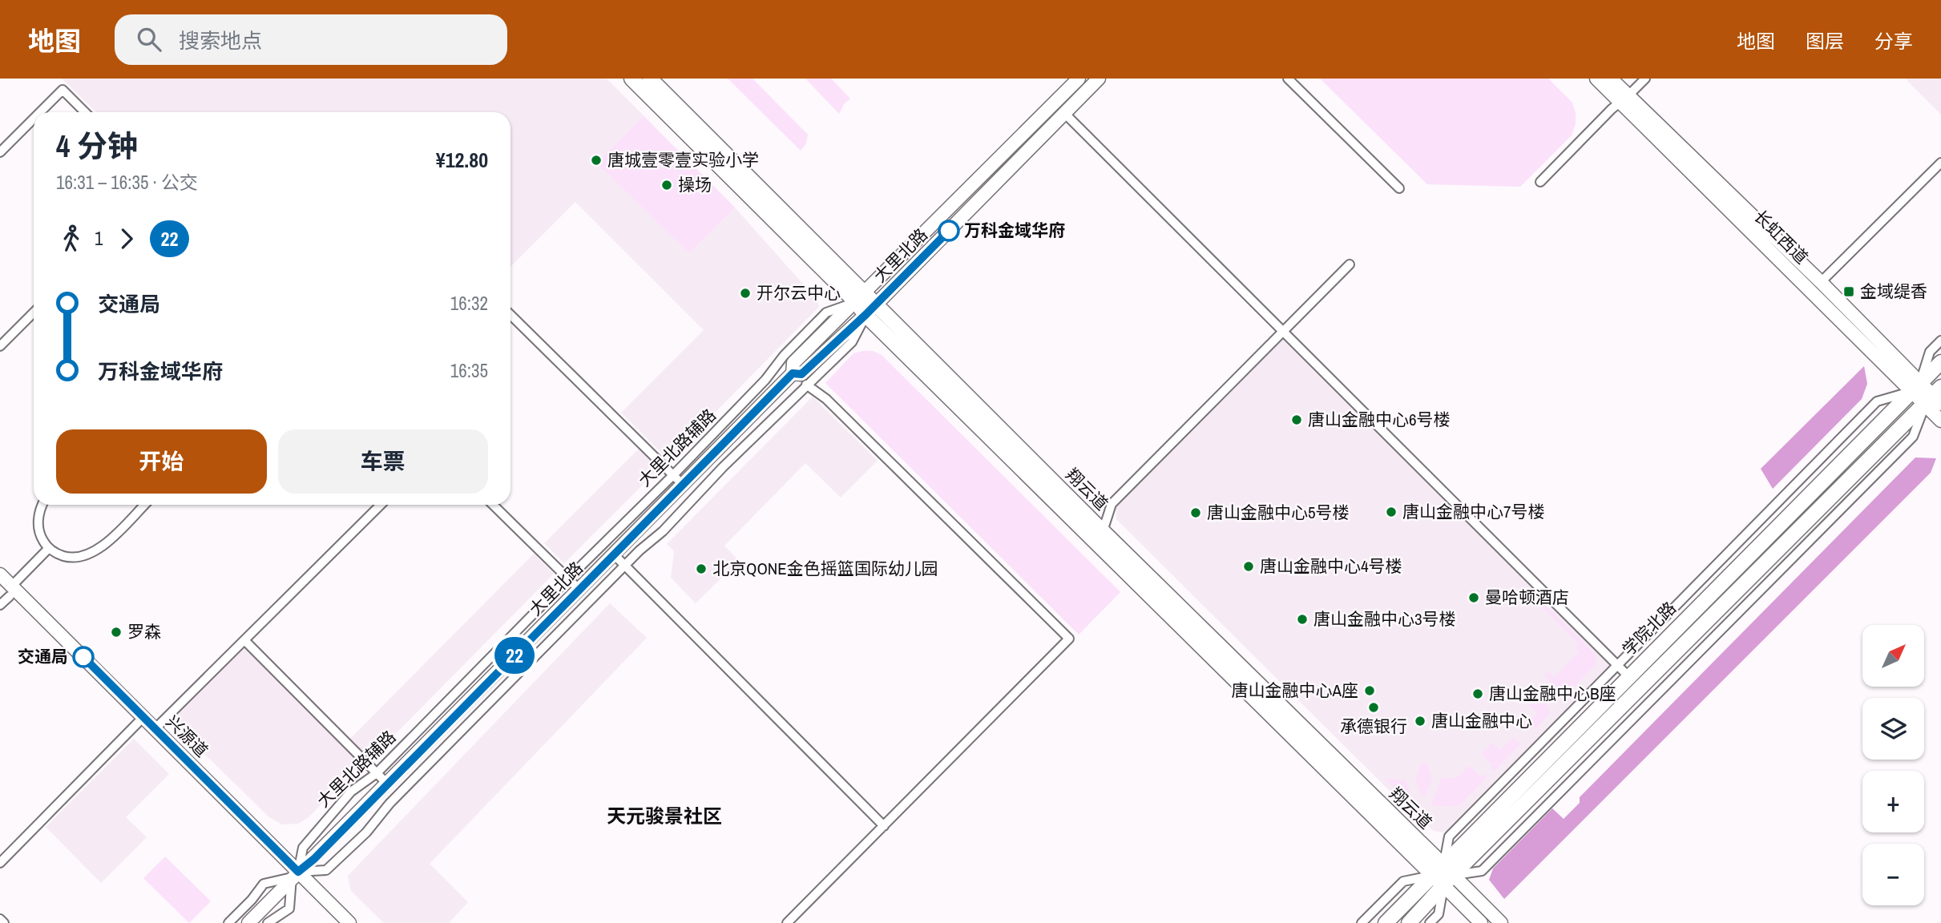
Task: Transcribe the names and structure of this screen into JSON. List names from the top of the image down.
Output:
{
  "streets": {
    "main road": [
      "长虹西道",
      "大里北路",
      "翔云道",
      "学院北路",
      "兴源道"
    ],
    "street": ["大里北路辅路"]
  },
  "crossings": [
    ["长虹西道", "学院北路"],
    ["大里北路", "大里北路辅路"],
    ["大里北路", "翔云道"],
    ["大里北路", "兴源道"],
    ["大里北路辅路", "翔云道"],
    ["大里北路辅路", "兴源道"],
    ["翔云道", "学院北路"]
  ],
  "districts": ["天元骏景社区"],
  "places": {
    "other": [
      "唐城壹零壹实验小学",
      "操场",
      "万科金域华府",
      "开尔云中心",
      "唐山金融中心6号楼",
      "唐山金融中心7号楼",
      "唐山金融中心5号楼",
      "唐山金融中心4号楼",
      "北京QONE金色摇篮国际幼儿园",
      "曼哈顿酒店",
      "唐山金融中心3号楼",
      "罗森",
      "交通局",
      "唐山金融中心A座",
      "唐山金融中心B座",
      "承德银行",
      "唐山金融中心"
    ],
    "transit": ["金域缇香"]
  },
  "lines": ["bus line 22"],
  "north": "top right",
  "page": {
    "header": "地图",
    "search": "搜索地点",
    "nav": ["地图", "图层", "分享"],
    "on_map": "22",
    "heading": ["4 分钟", "16:31 – 16:35 · 公交", "¥12.80"],
    "legs": ["1", "22"],
    "list": [
      {
        "name": "交通局",
        "value": "16:32"
      },
      {
        "name": "万科金域华府",
        "value": "16:35"
      }
    ],
    "buttons": ["开始", "车票"],
    "map_buttons": ["+", "−"]
  }
}
